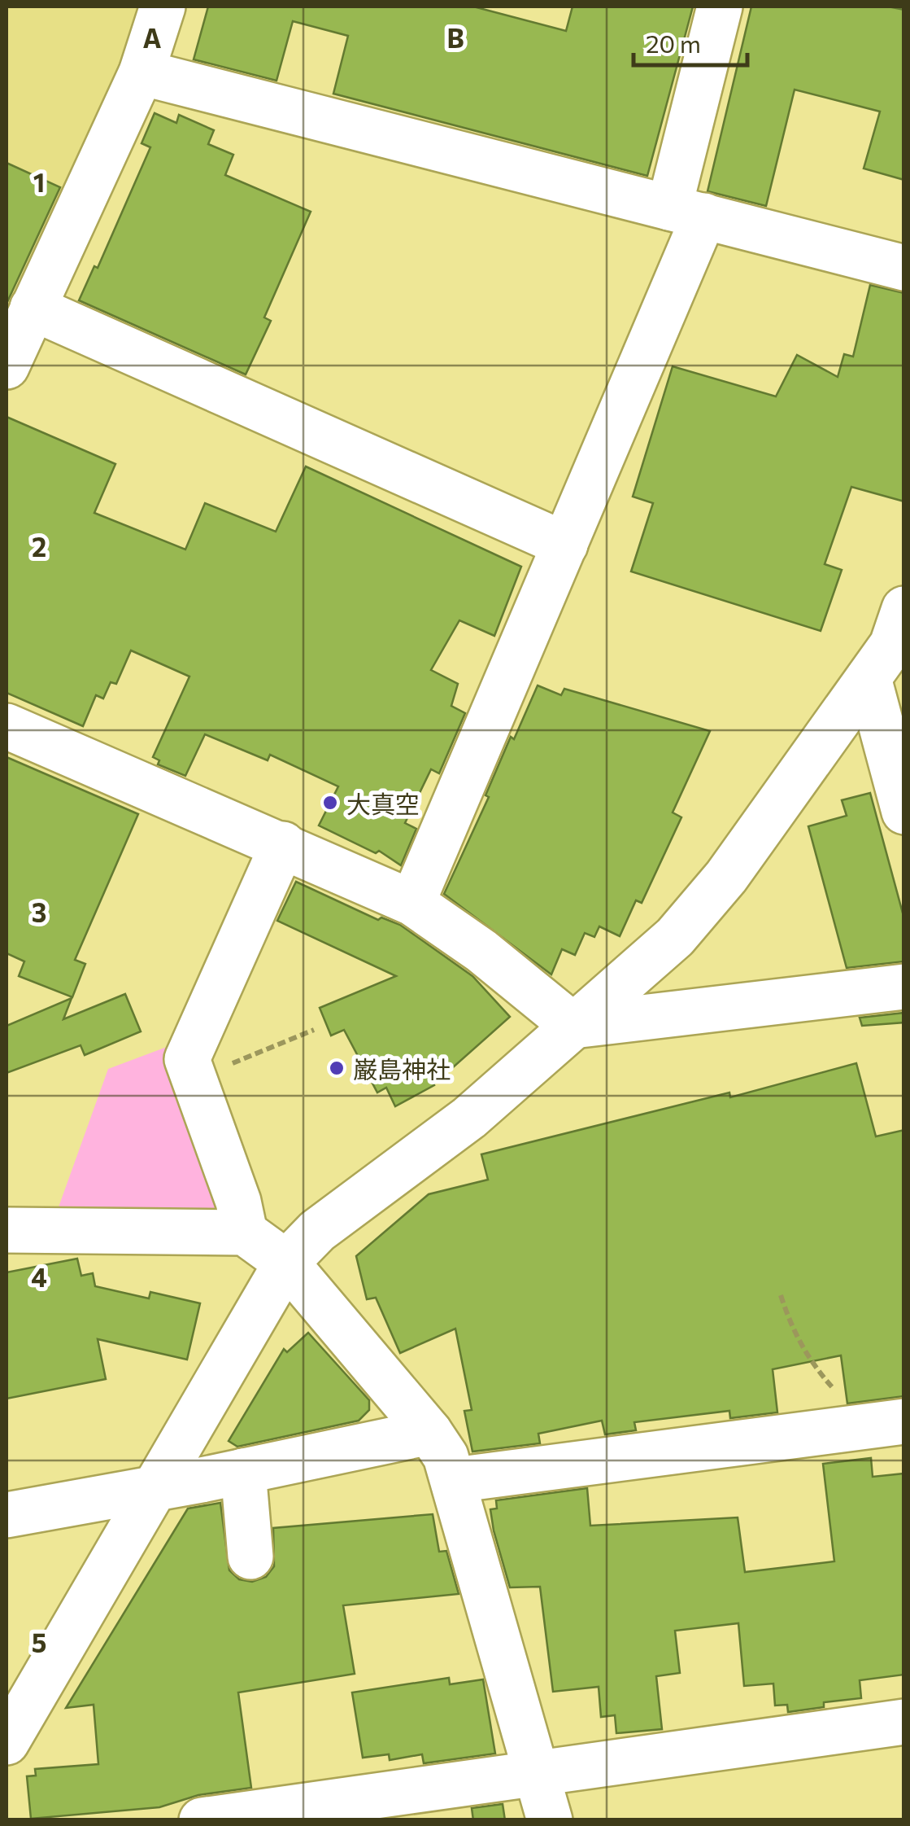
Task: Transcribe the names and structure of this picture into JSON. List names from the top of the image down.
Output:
{
  "places": ["大真空", "巌島神社"],
  "scale_bar": "20 m",
  "grid": {
    "columns": ["A", "B"],
    "rows": [
      "1",
      "2",
      "3",
      "4",
      "5"
    ]
  }
}
